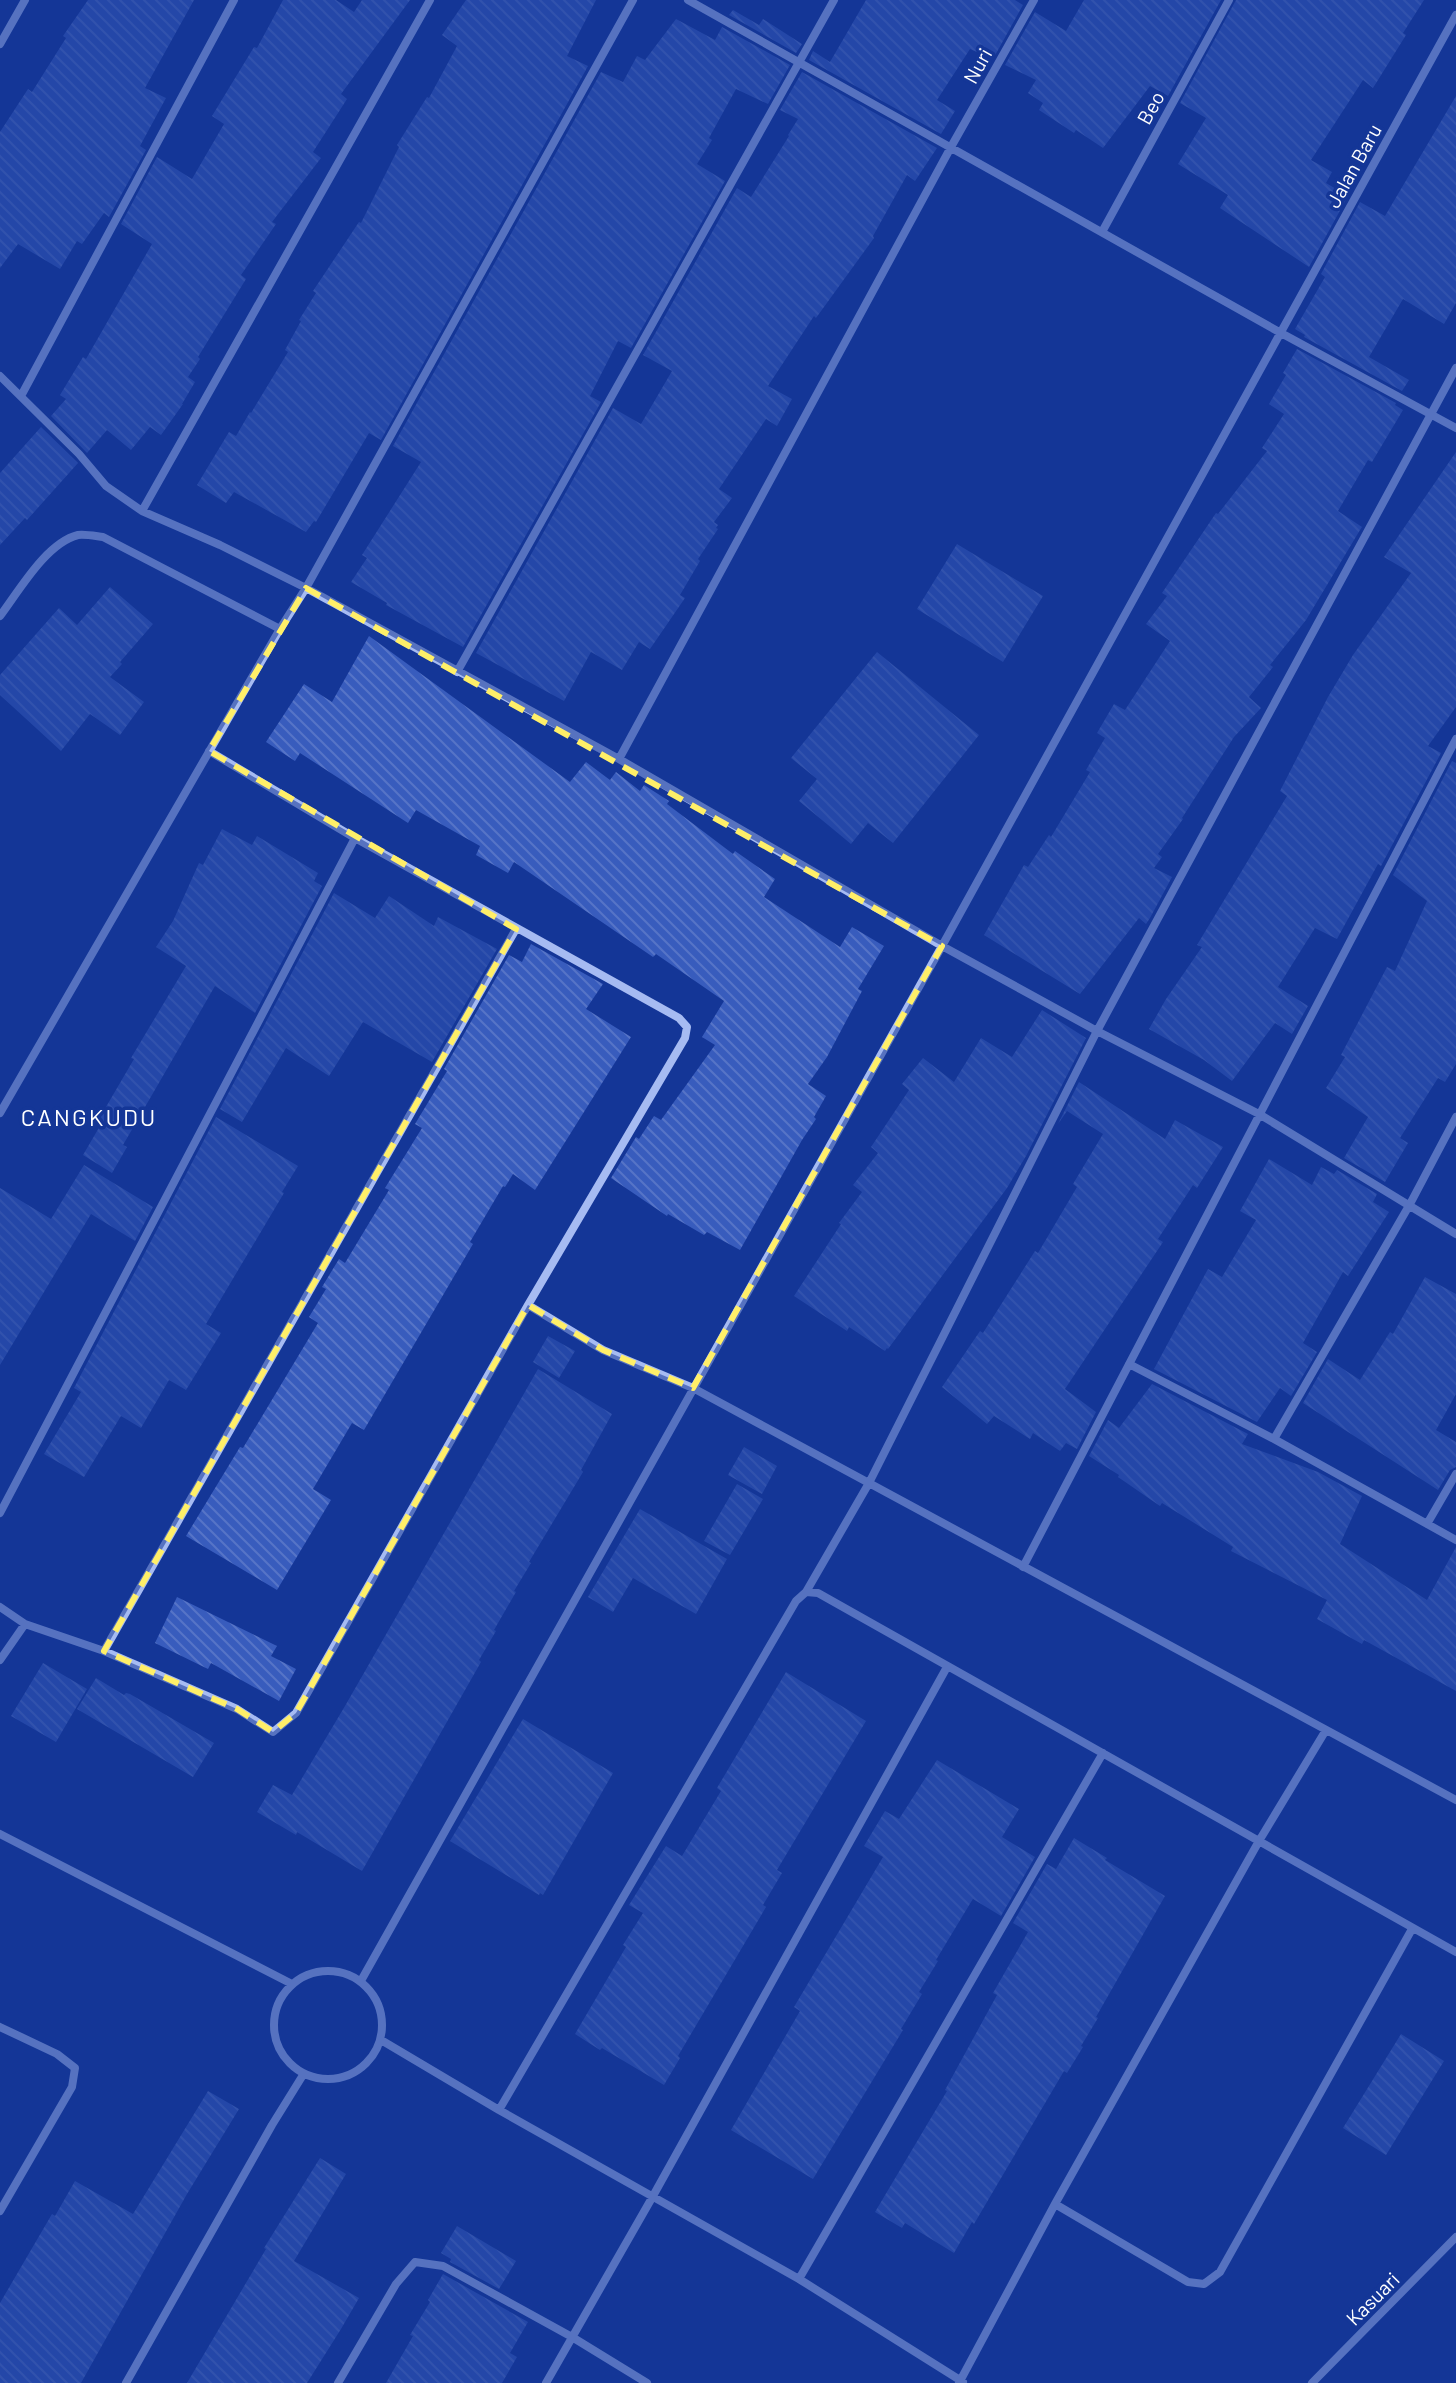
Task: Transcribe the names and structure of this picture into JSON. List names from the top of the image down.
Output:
{
  "streets": {
    "street": [
      "Nuri",
      "Beo",
      "Jalan Baru",
      "Kasuari"
    ]
  },
  "districts": ["CANGKUDU"]
}
